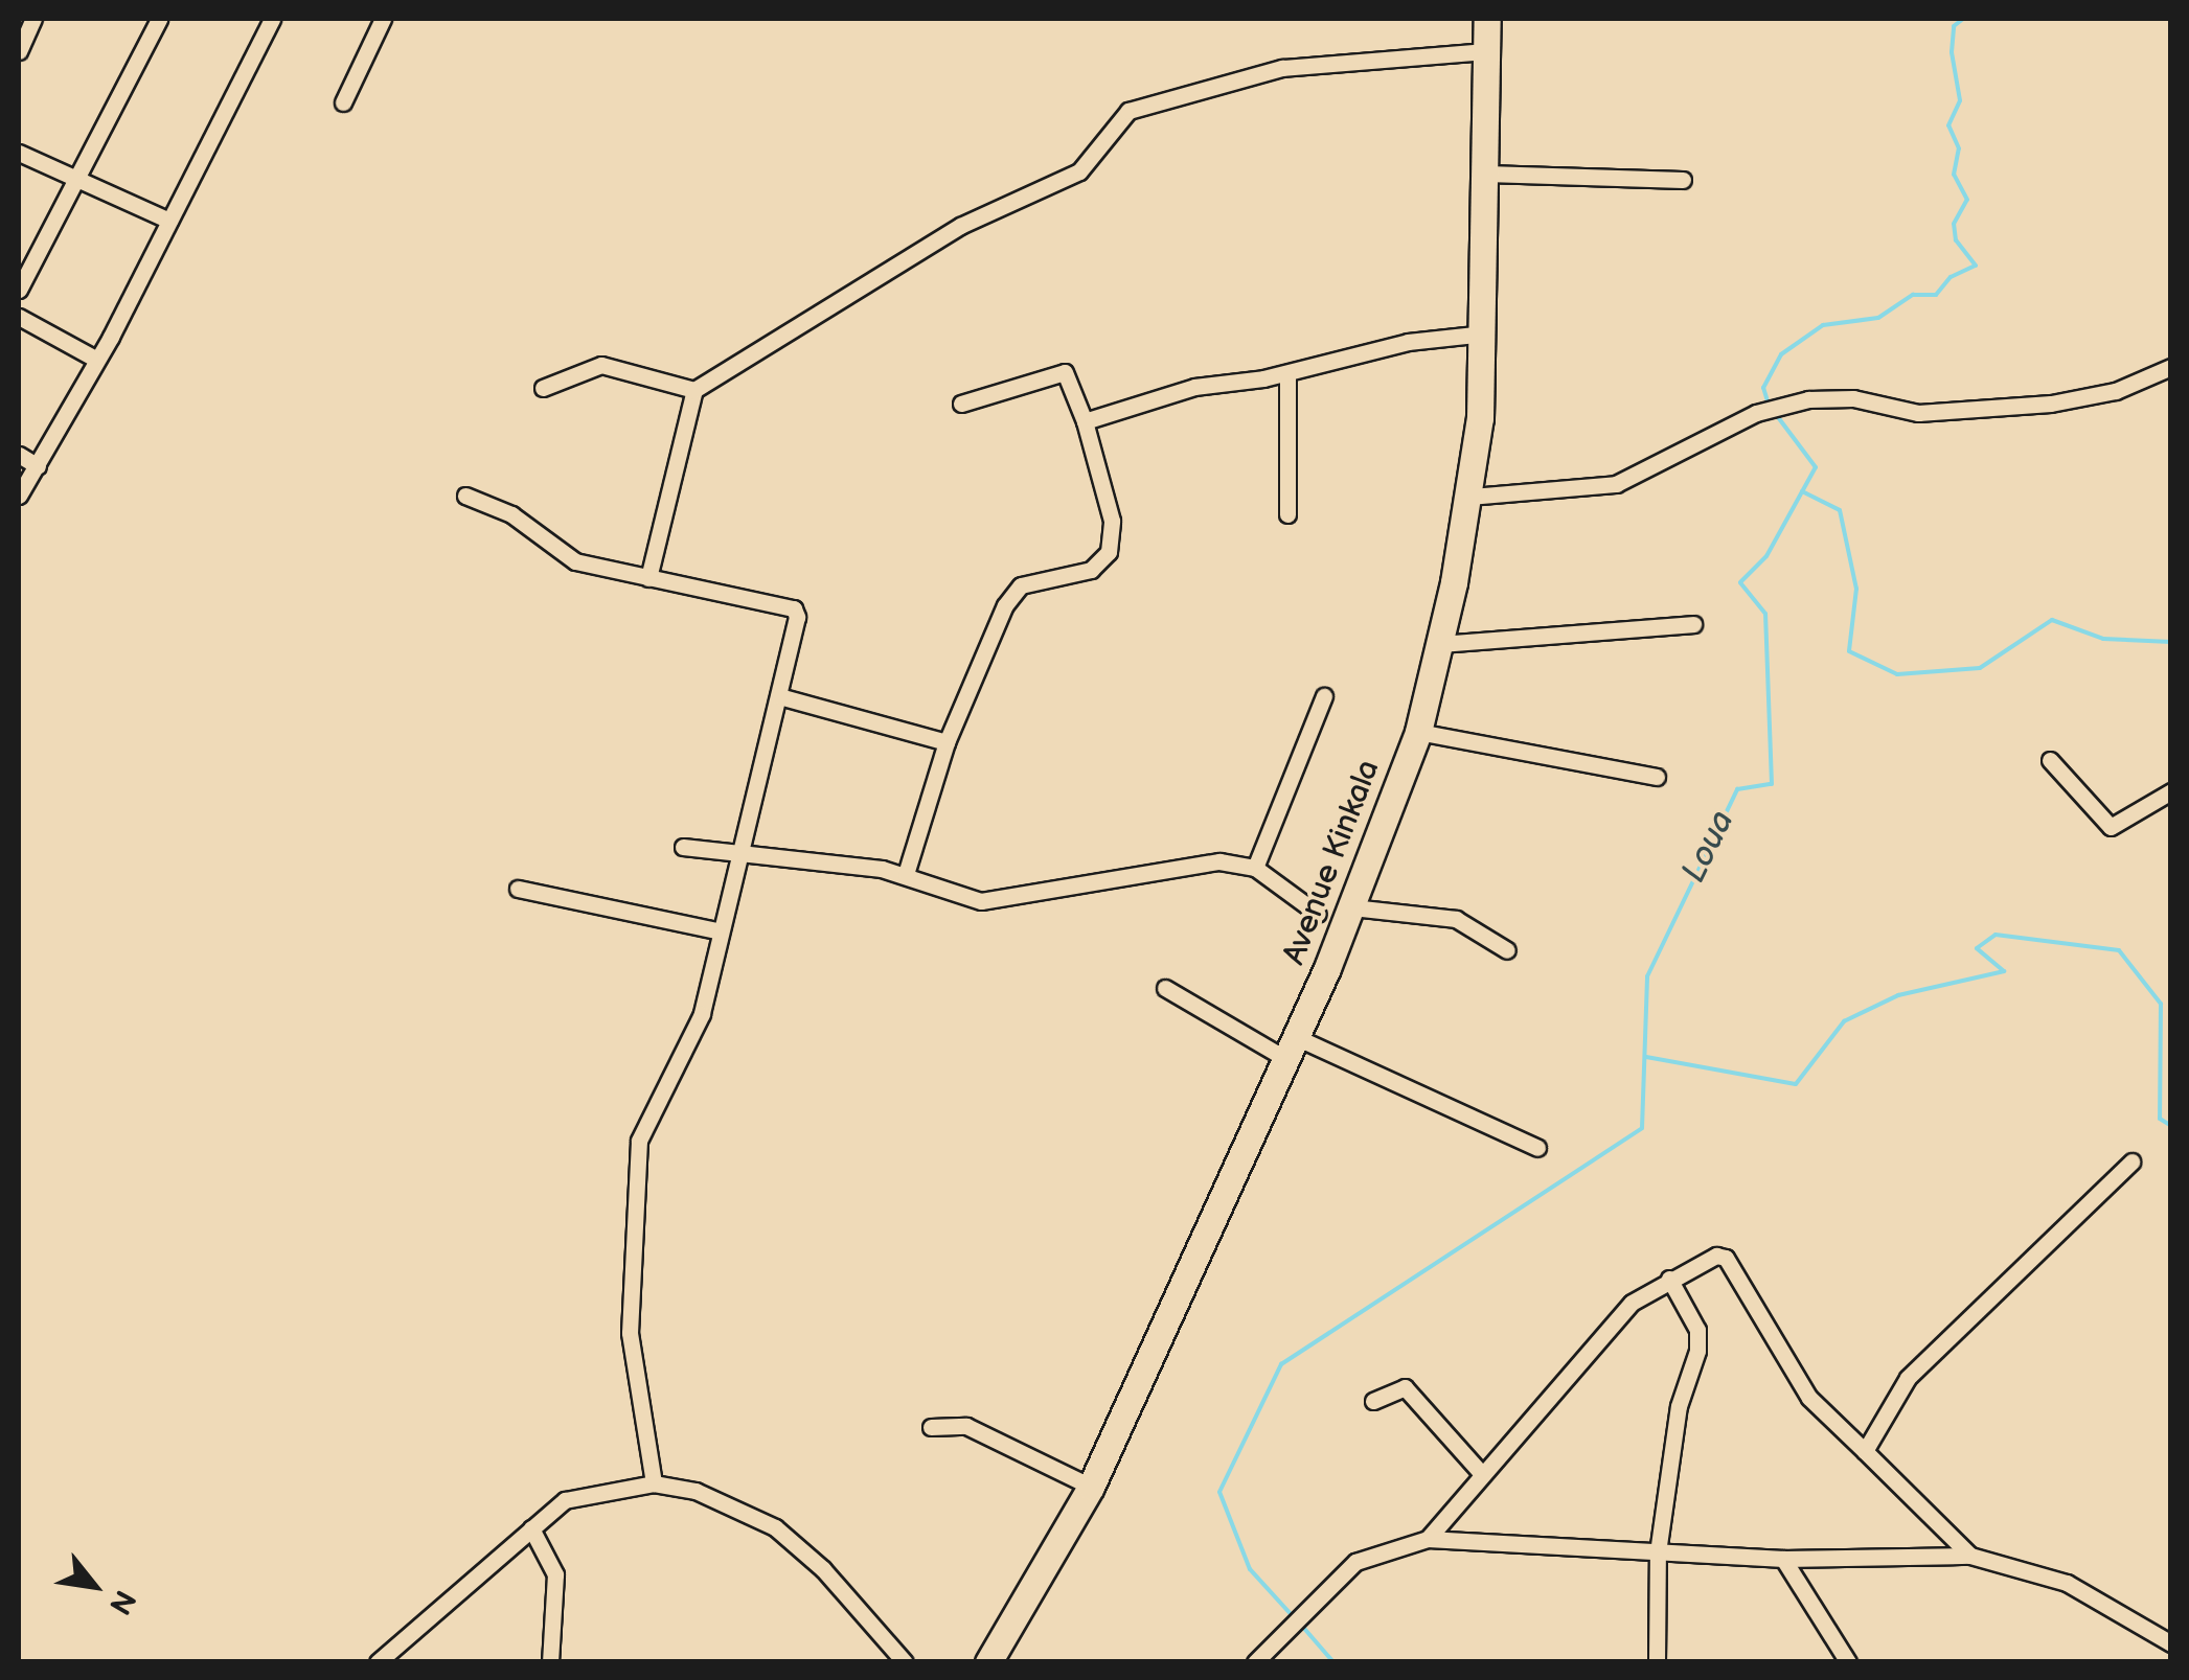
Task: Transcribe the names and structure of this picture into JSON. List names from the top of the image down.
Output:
{
  "streets": {
    "main road": ["Avenue Kinkala"]
  },
  "water": ["Loua"],
  "north": "bottom right"
}
